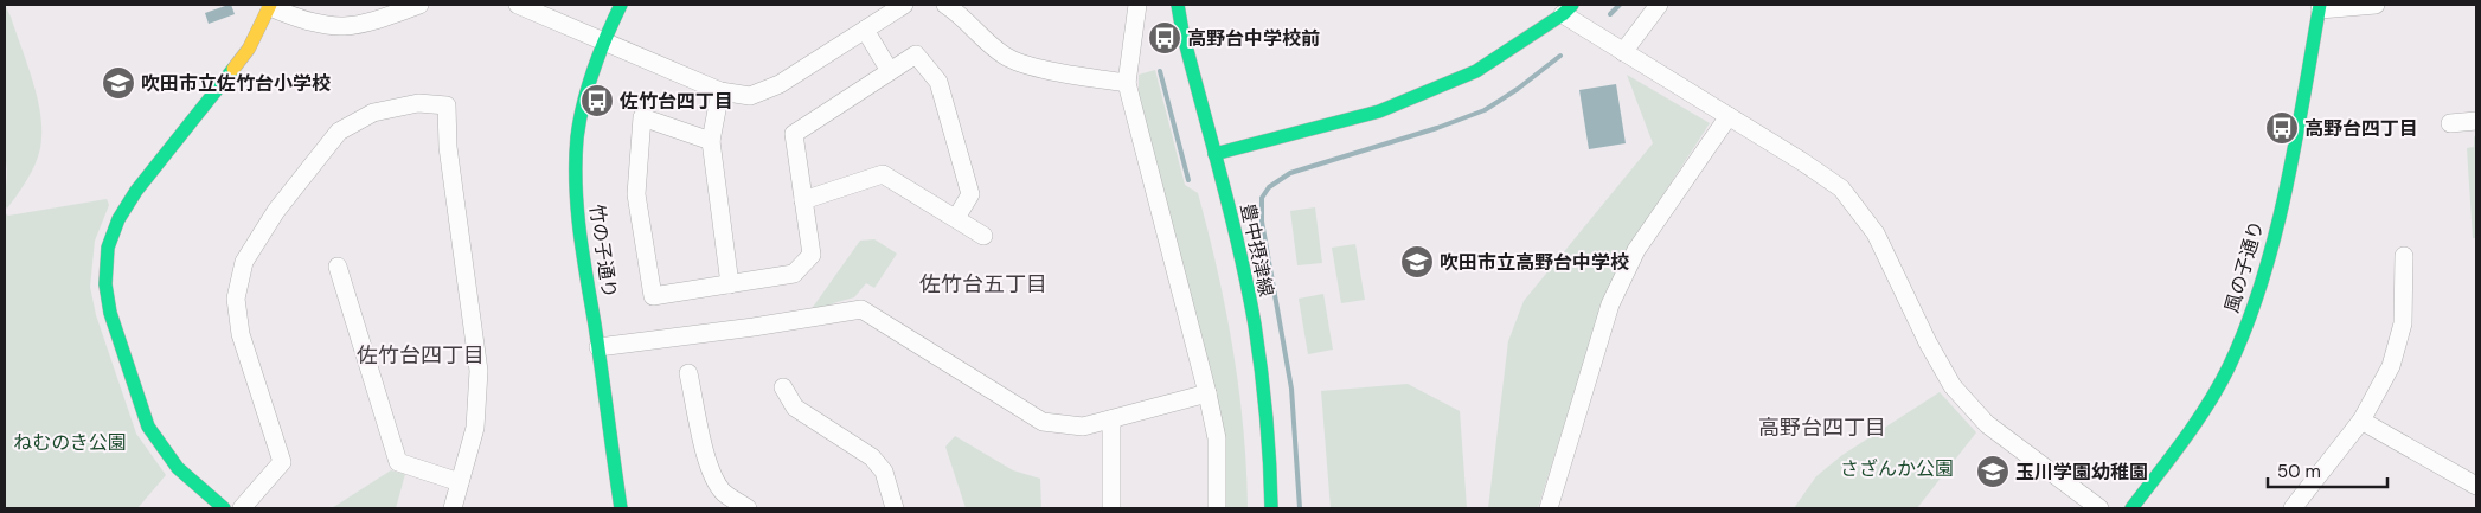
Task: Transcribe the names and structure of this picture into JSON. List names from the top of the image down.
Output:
{
  "streets": {
    "street": ["豊中摂津線", "竹の子通り", "風の子通り"]
  },
  "districts": ["佐竹台五丁目", "佐竹台四丁目", "高野台四丁目"],
  "parks": ["ねむのき公園", "さざんか公園"],
  "places": {
    "bus stop": ["高野台中学校前", "佐竹台四丁目", "高野台四丁目"],
    "school or university": ["吹田市立佐竹台小学校", "吹田市立高野台中学校", "玉川学園幼稚園"]
  },
  "scale_bar": "50 m"
}
